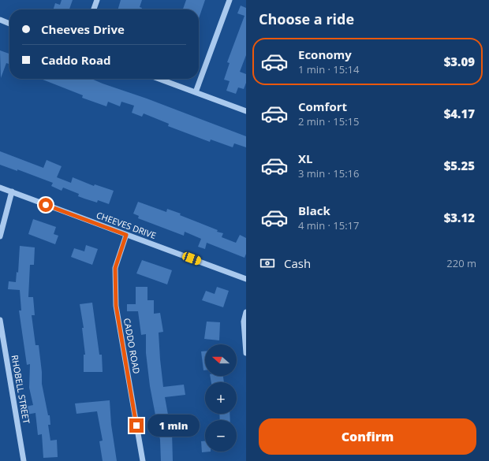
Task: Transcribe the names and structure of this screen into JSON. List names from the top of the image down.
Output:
{
  "streets": {
    "street": ["CHEEVES DRIVE", "CADDO ROAD", "RHOBELL STREET"]
  },
  "crossings": [
    ["CHEEVES DRIVE", "CADDO ROAD"]
  ],
  "north": "left",
  "page": {
    "heading": "Choose a ride",
    "banner": ["Cheeves Drive", "Caddo Road"],
    "list": [
      {
        "name": "Economy",
        "note": "1 min · 15:14",
        "value": "$3.09"
      },
      {
        "name": "Comfort",
        "note": "2 min · 15:15",
        "value": "$4.17"
      },
      {
        "name": "XL",
        "note": "3 min · 15:16",
        "value": "$5.25"
      },
      {
        "name": "Black",
        "note": "4 min · 15:17",
        "value": "$3.12"
      }
    ],
    "pay": ["Cash", "220 m"],
    "map_buttons": ["+", "−"],
    "buttons": "Confirm",
    "bubble": "1 min"
  }
}
